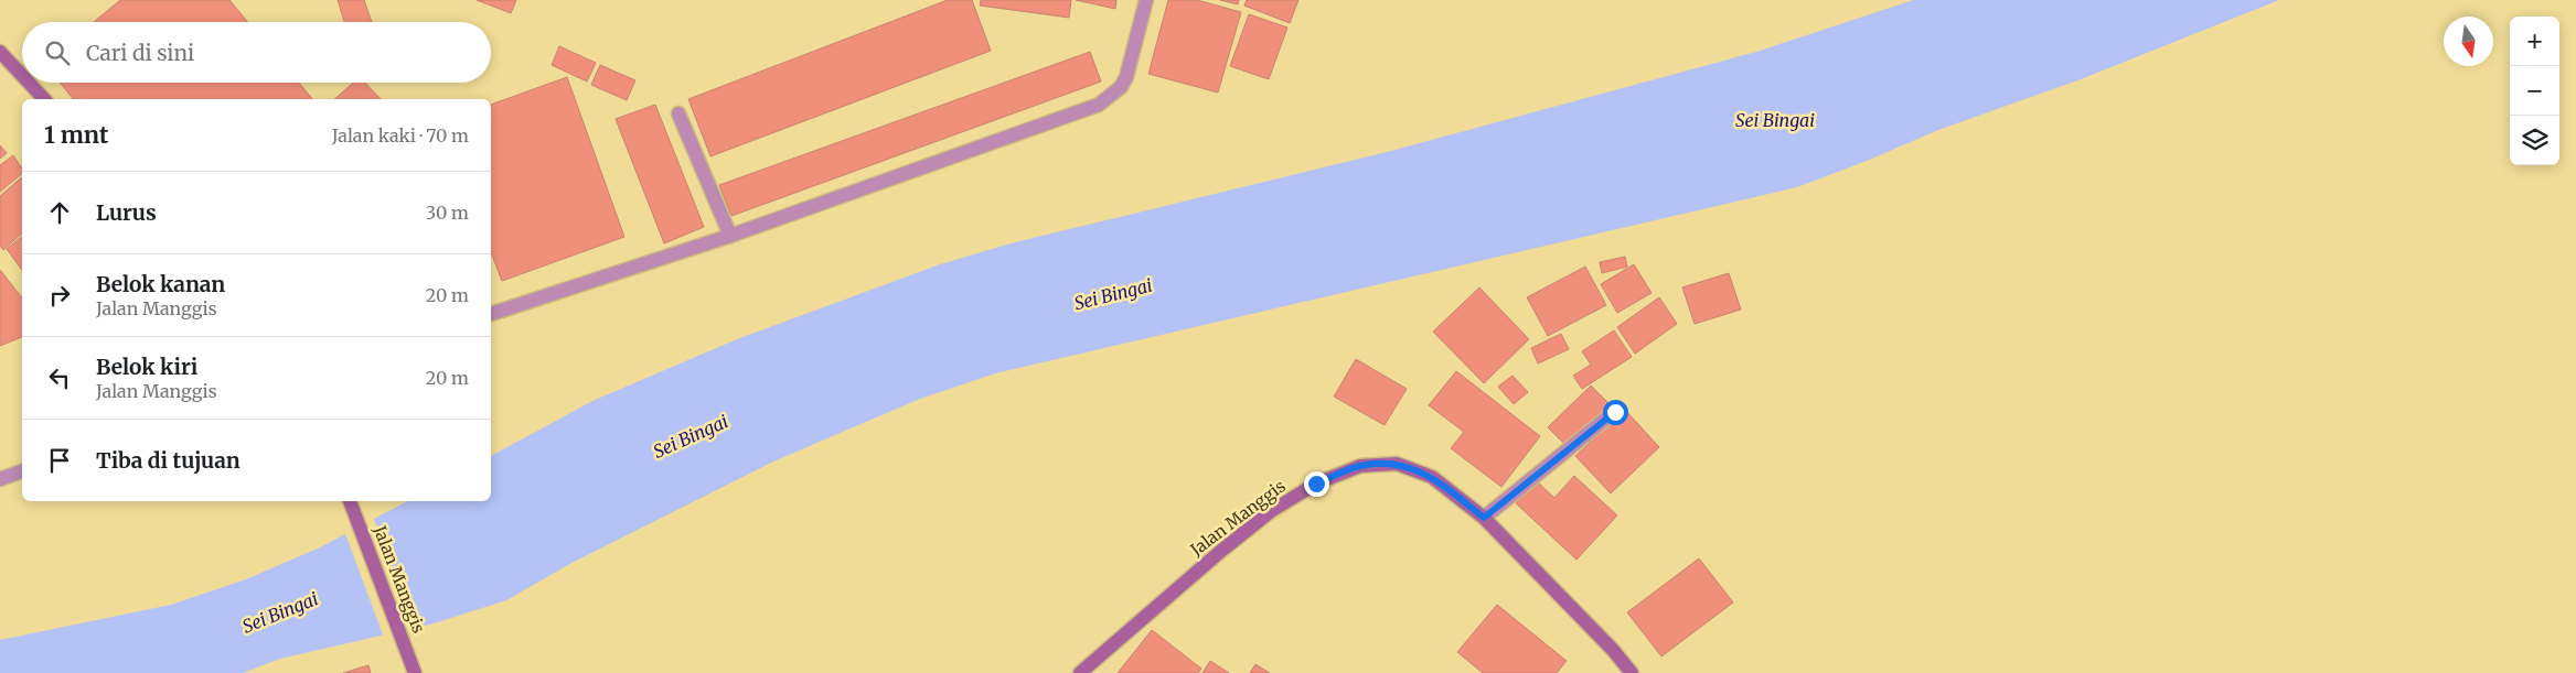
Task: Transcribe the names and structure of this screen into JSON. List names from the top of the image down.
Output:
{
  "streets": {
    "street": ["Jalan Manggis"]
  },
  "water": ["Sei Bingai"],
  "north": "bottom",
  "page": {
    "map_buttons": ["+", "−"],
    "search": "Cari di sini",
    "heading": ["1 mnt", "Jalan kaki · 70 m"],
    "list": [
      ["Lurus", "30 m"],
      ["Belok kanan", "Jalan Manggis", "20 m"],
      ["Belok kiri", "Jalan Manggis", "20 m"],
      "Tiba di tujuan"
    ]
  }
}
